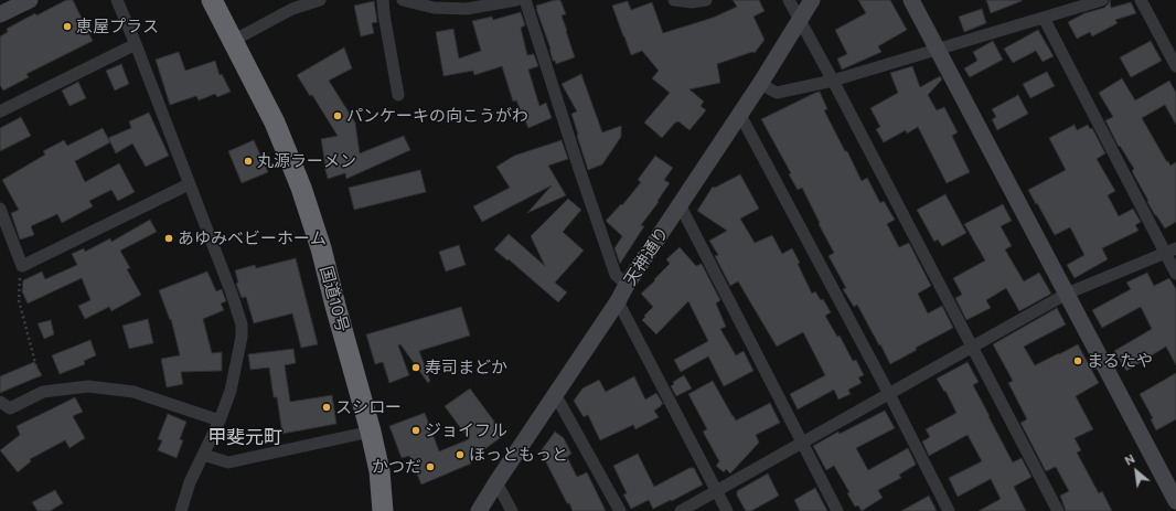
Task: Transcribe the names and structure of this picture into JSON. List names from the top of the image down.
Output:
{
  "streets": {
    "highway": ["国道10号"],
    "street": ["天神通り"]
  },
  "districts": ["甲斐元町"],
  "places": [
    "恵屋プラス",
    "パンケーキの向こうがわ",
    "丸源ラーメン",
    "あゆみベビーホーム",
    "まるたや",
    "寿司まどか",
    "スシロー",
    "ジョイフル",
    "ほっともっと",
    "かつだ"
  ],
  "north": "top left"
}
